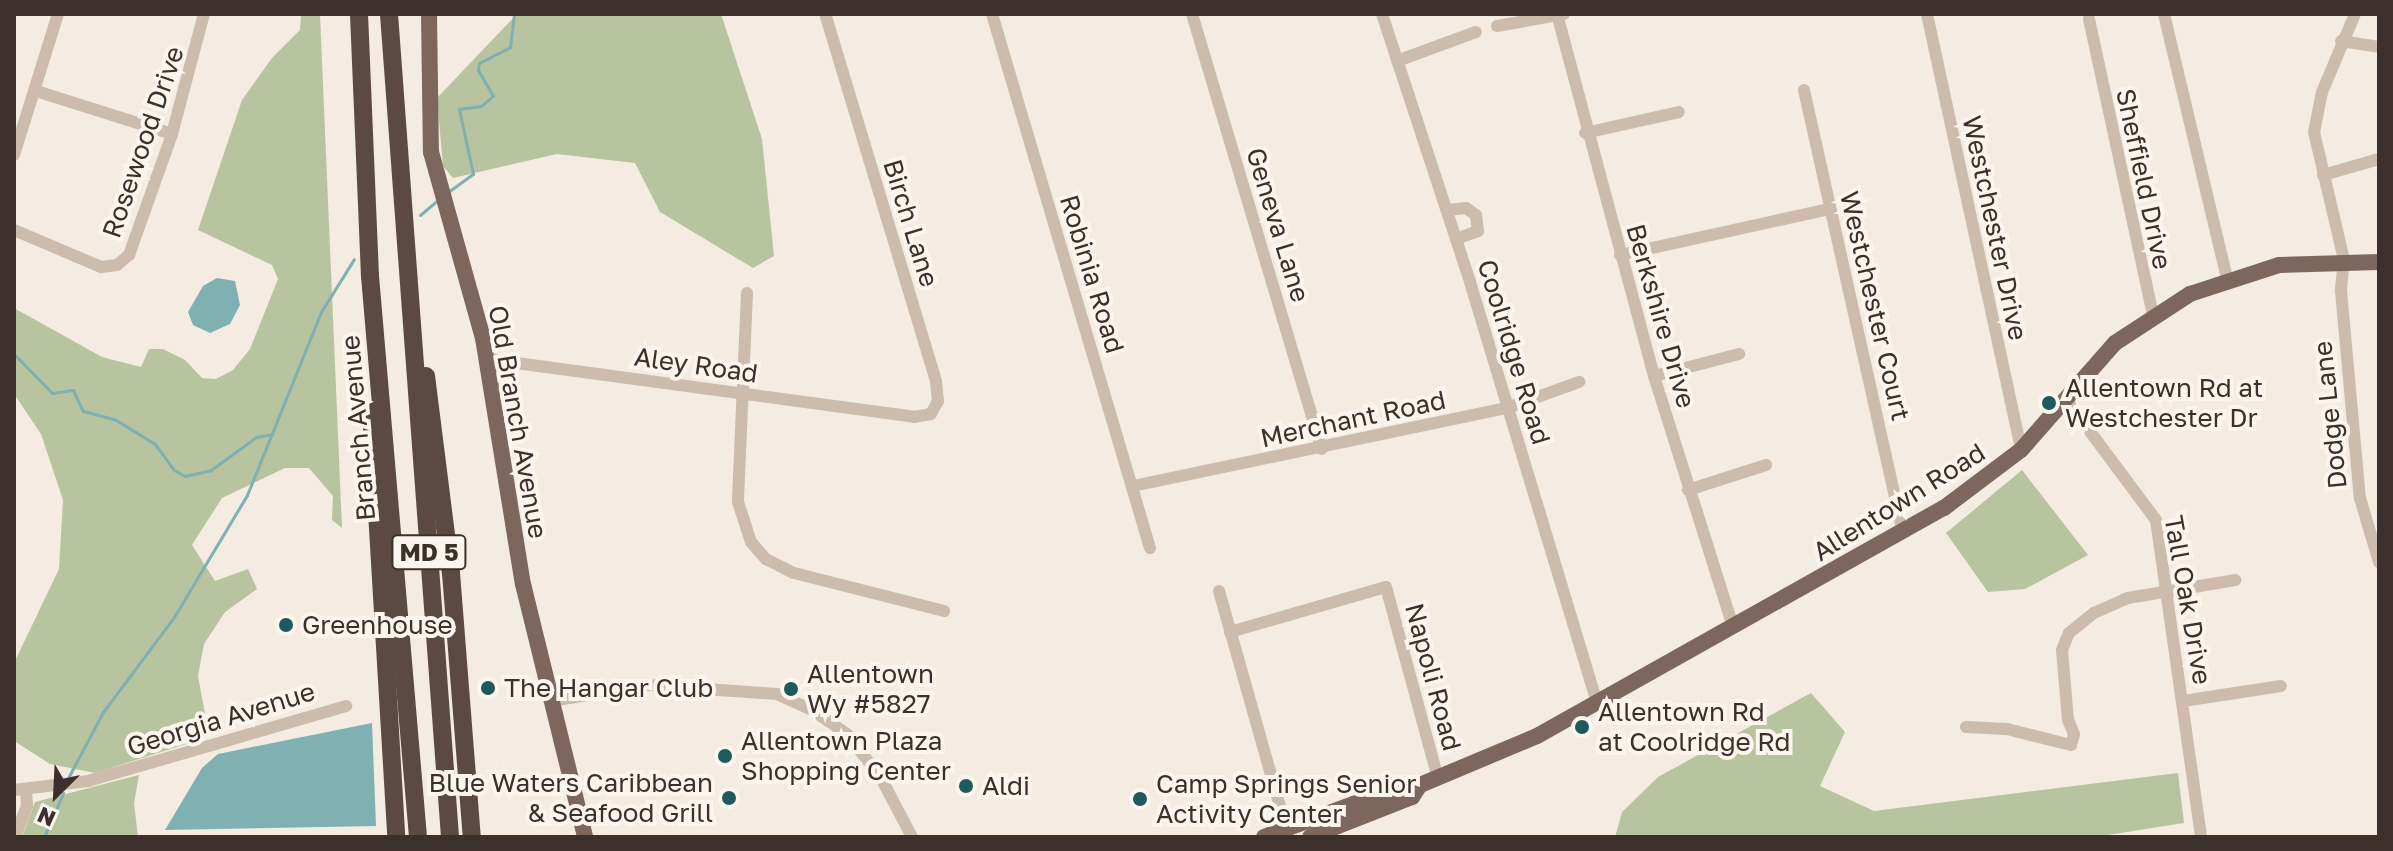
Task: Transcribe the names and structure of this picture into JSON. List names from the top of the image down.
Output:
{
  "streets": {
    "highway": ["Branch Avenue", "MD 5"],
    "main road": ["Old Branch Avenue", "Allentown Road"],
    "street": [
      "Rosewood Drive",
      "Sheffield Drive",
      "Birch Lane",
      "Geneva Lane",
      "Westchester Drive",
      "Robinia Road",
      "Westchester Court",
      "Berkshire Drive",
      "Coolridge Road",
      "Aley Road",
      "Dodge Lane",
      "Merchant Road",
      "Tall Oak Drive",
      "Napoli Road",
      "Georgia Avenue"
    ]
  },
  "crossings": [
    ["Sheffield Drive", "Allentown Road"],
    ["Birch Lane", "Aley Road"],
    ["Geneva Lane", "Merchant Road"],
    ["Westchester Drive", "Allentown Road"],
    ["Robinia Road", "Merchant Road"],
    ["Westchester Court", "Allentown Road"],
    ["Berkshire Drive", "Allentown Road"],
    ["Coolridge Road", "Merchant Road"],
    ["Coolridge Road", "Allentown Road"],
    ["Aley Road", "Old Branch Avenue"],
    ["Dodge Lane", "Allentown Road"],
    ["Allentown Road", "Tall Oak Drive"],
    ["Allentown Road", "Napoli Road"]
  ],
  "places": [
    "Allentown Rd at Westchester Dr",
    "Greenhouse",
    "The Hangar Club",
    "Allentown Wy #5827",
    "Allentown Rd at Coolridge Rd",
    "Allentown Plaza Shopping Center",
    "Aldi",
    "Blue Waters Caribbean & Seafood Grill",
    "Camp Springs Senior Activity Center"
  ],
  "north": "bottom left"
}
